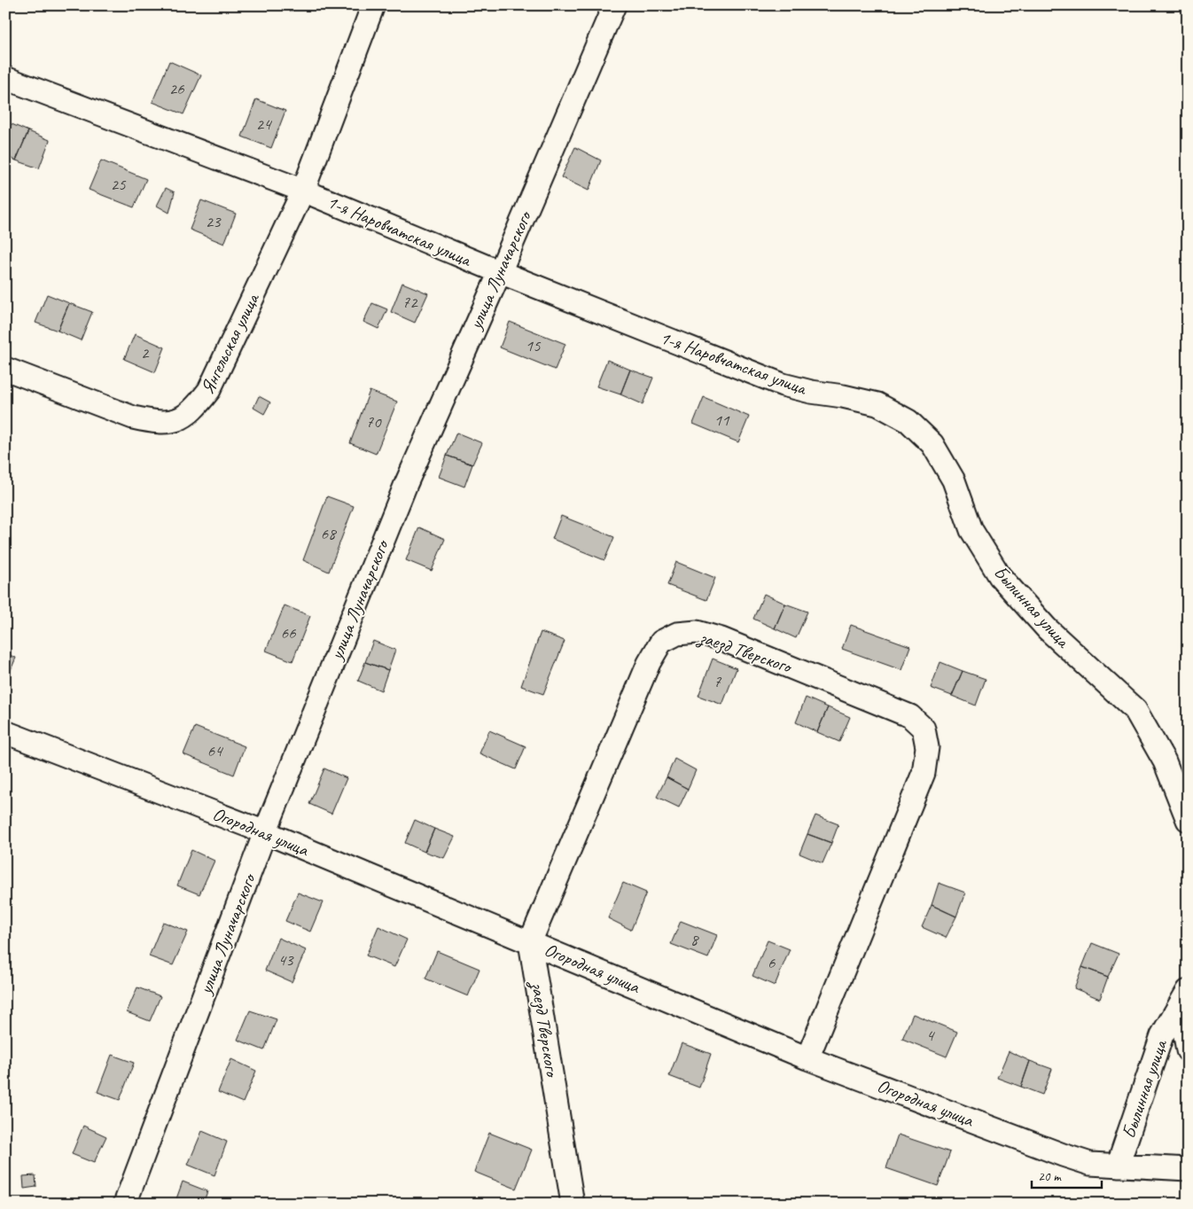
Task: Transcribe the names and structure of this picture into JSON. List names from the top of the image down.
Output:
{
  "streets": {
    "street": [
      "1-я Наровчатская улица",
      "улица Луначарского",
      "Янгельская улица",
      "Былинная улица",
      "заезд Тверского",
      "Огородная улица"
    ]
  },
  "crossings": [
    ["1-я Наровчатская улица", "улица Луначарского"],
    ["1-я Наровчатская улица", "Янгельская улица"],
    ["1-я Наровчатская улица", "Былинная улица"],
    ["улица Луначарского", "Огородная улица"],
    ["Былинная улица", "Огородная улица"],
    ["заезд Тверского", "Огородная улица"]
  ],
  "house_numbers": [
    "26",
    "24",
    "25",
    "23",
    "72",
    "15",
    "2",
    "11",
    "70",
    "68",
    "66",
    "7",
    "64",
    "8",
    "43",
    "6",
    "4"
  ],
  "scale_bar": "20 m"
}
